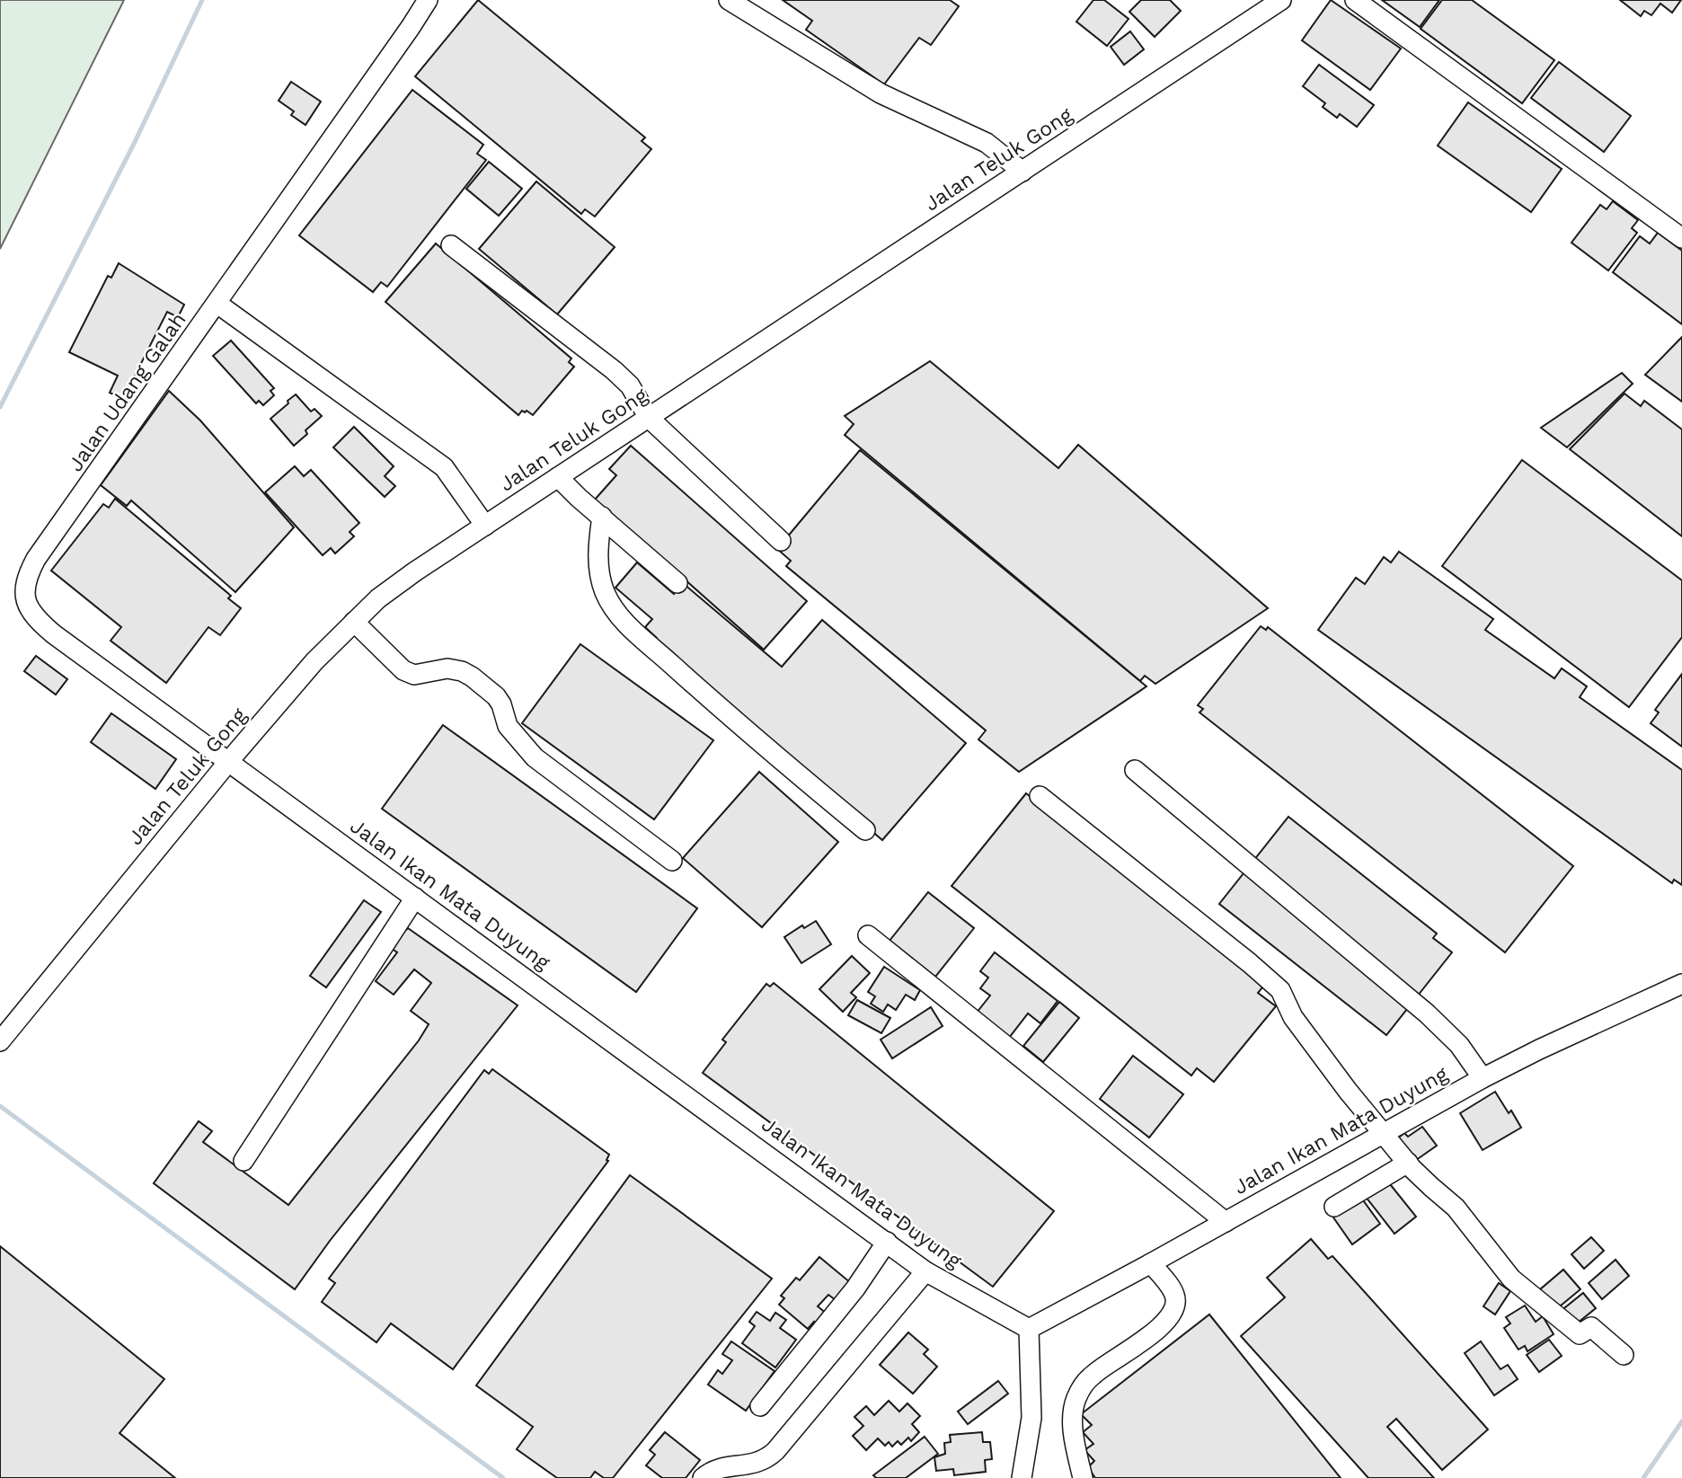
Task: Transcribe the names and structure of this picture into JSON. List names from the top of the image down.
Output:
{
  "streets": {
    "street": ["Jalan Teluk Gong", "Jalan Udang Galah", "Jalan Ikan Mata Duyung"]
  },
  "crossings": [
    ["Jalan Teluk Gong", "Jalan Udang Galah"],
    ["Jalan Teluk Gong", "Jalan Ikan Mata Duyung"],
    ["Jalan Udang Galah", "Jalan Ikan Mata Duyung"]
  ]
}
